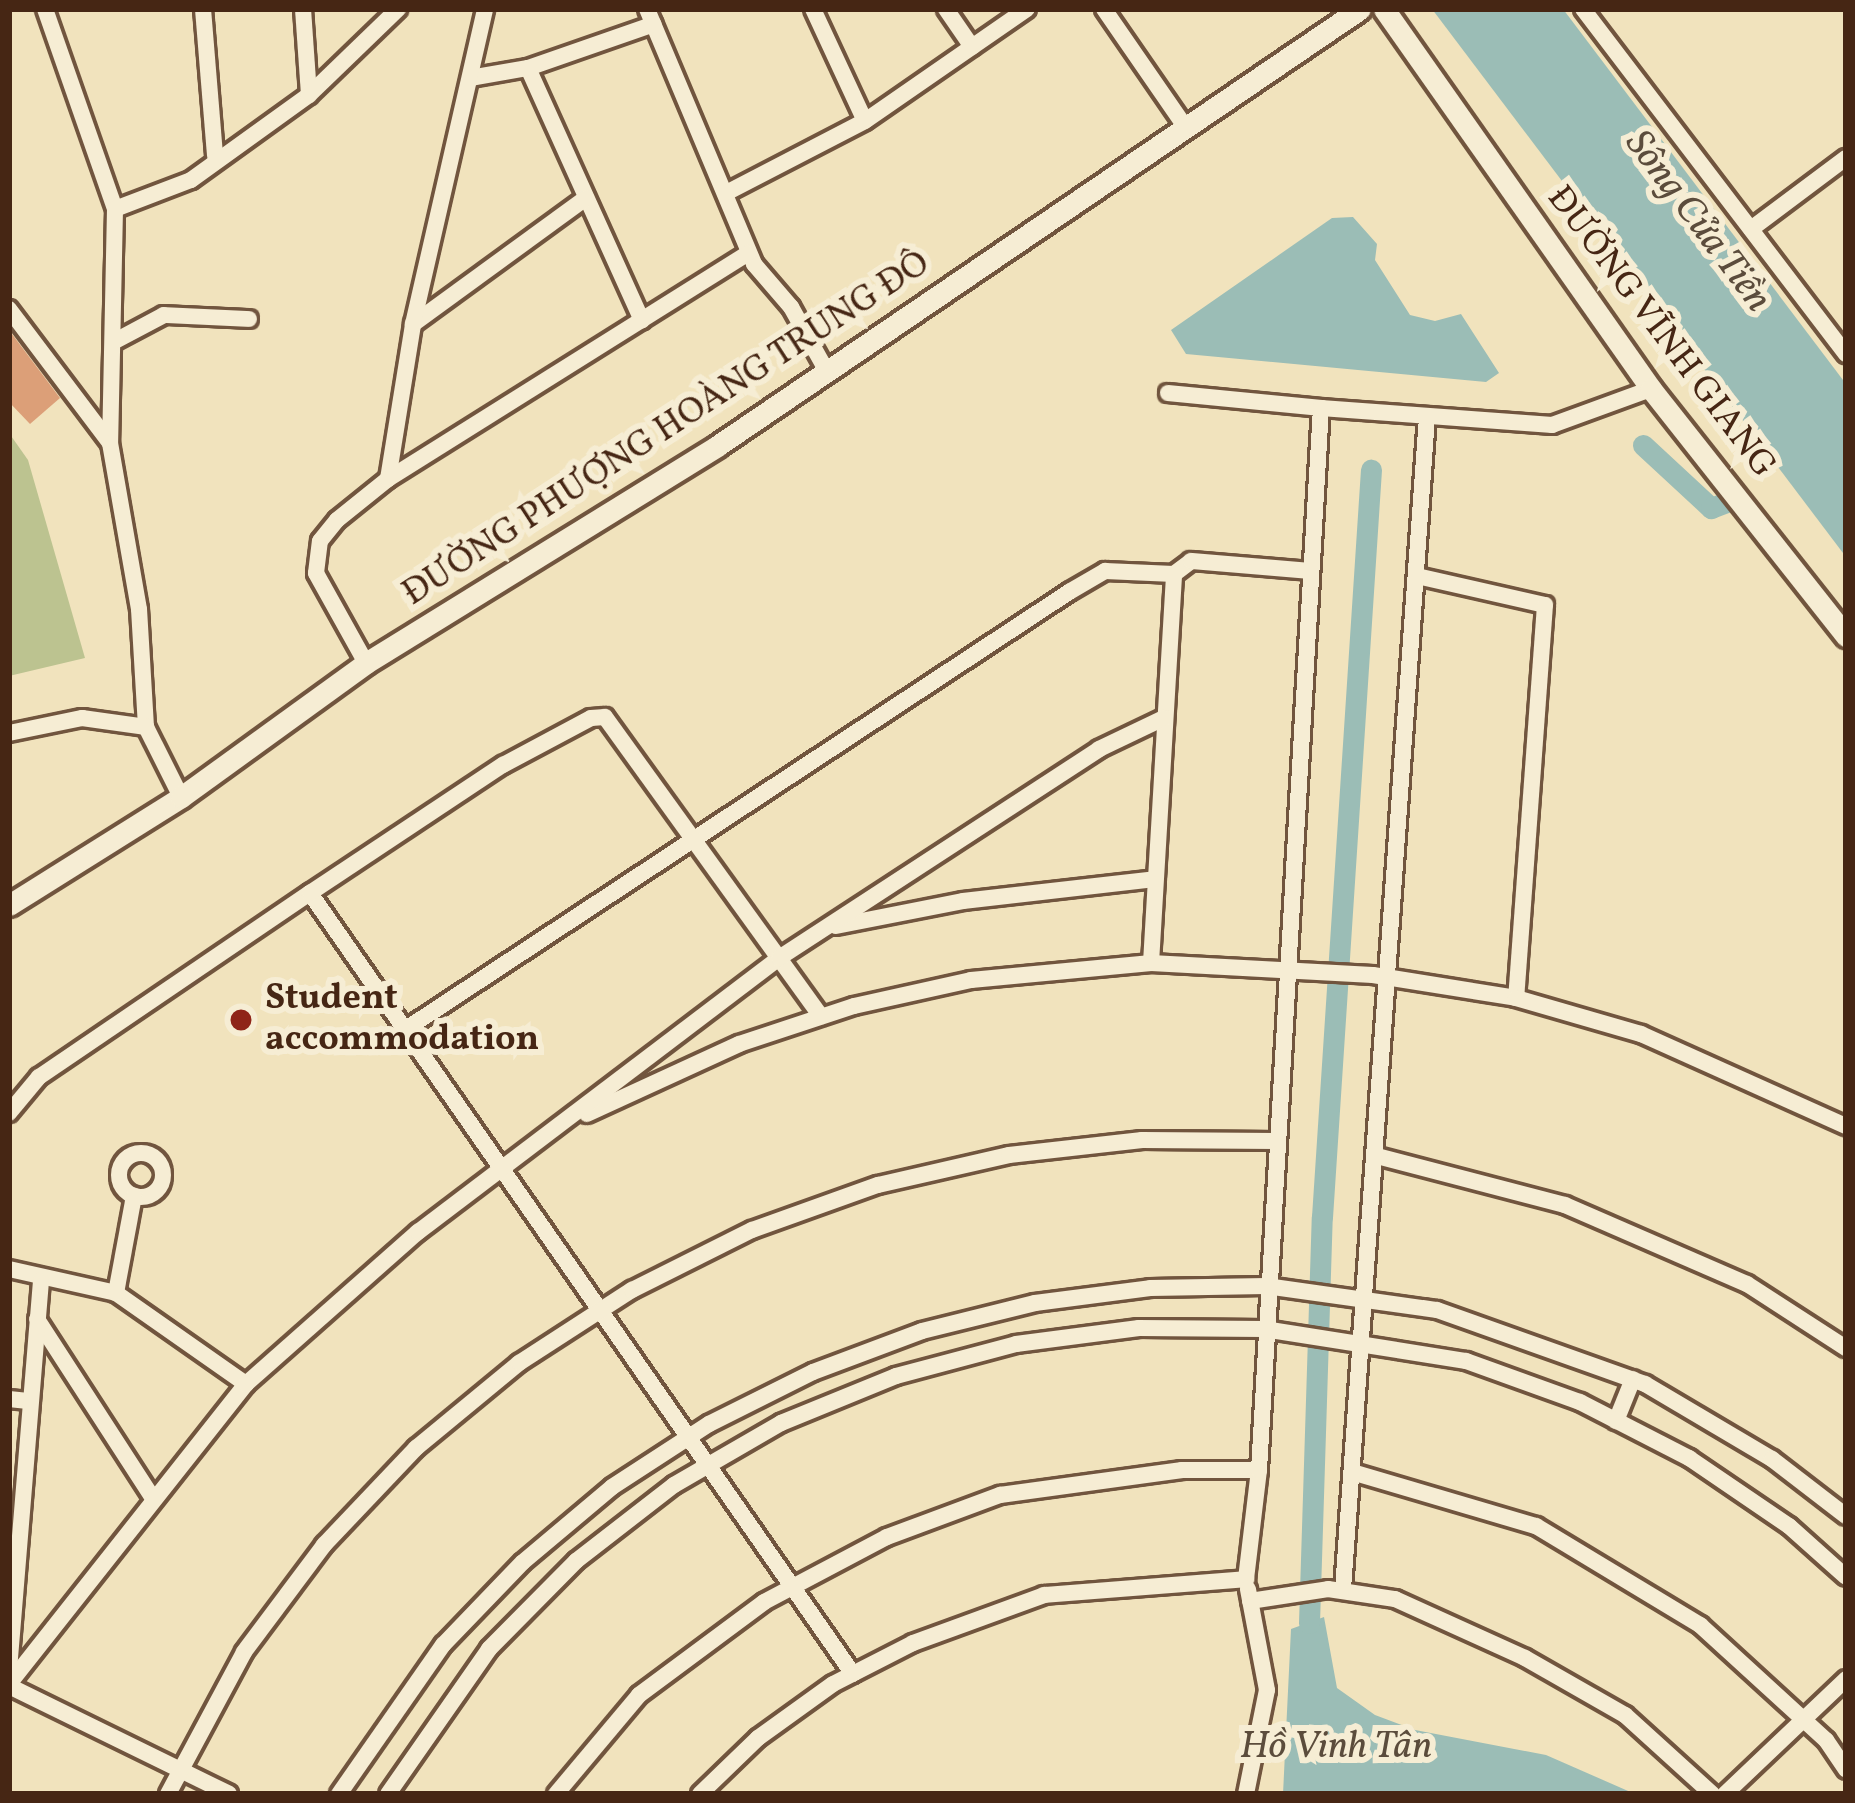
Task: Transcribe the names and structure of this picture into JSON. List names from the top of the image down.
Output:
{
  "streets": {
    "street": ["ĐƯỜNG VĨNH GIANG", "ĐƯỜNG PHƯỢNG HOÀNG TRUNG ĐÔ"]
  },
  "water": ["Sông Cửa Tiền", "Hồ Vinh Tân"],
  "places": ["Student accommodation"]
}
